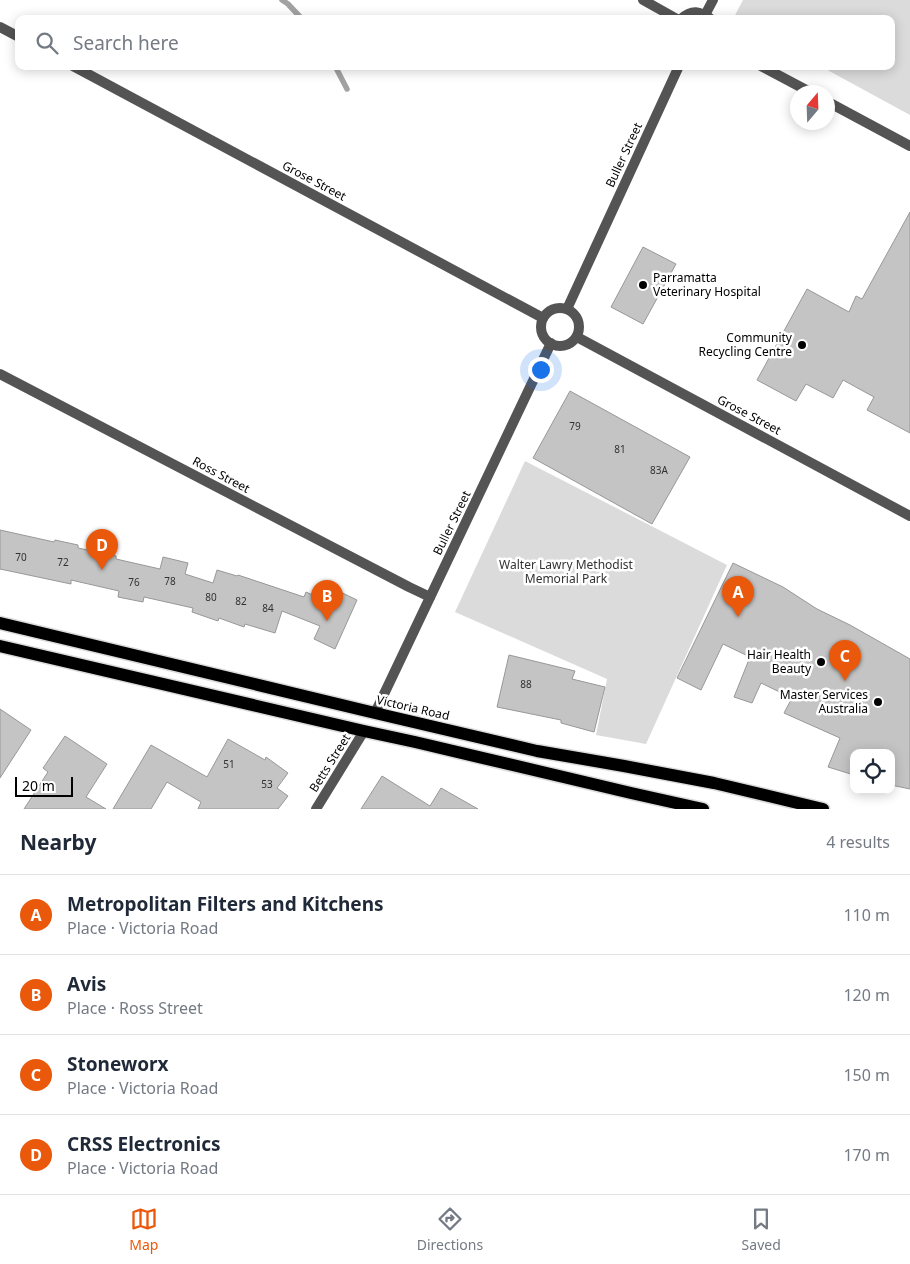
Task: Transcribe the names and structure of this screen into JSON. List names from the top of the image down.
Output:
{
  "streets": {
    "main road": ["Victoria Road"],
    "street": [
      "Buller Street",
      "Grose Street",
      "Ross Street",
      "Betts Street"
    ]
  },
  "crossings": [
    ["Buller Street", "Grose Street"],
    ["Buller Street", "Ross Street"],
    ["Buller Street", "Victoria Road"]
  ],
  "parks": ["Walter Lawry Methodist Memorial Park"],
  "places": [
    "Parramatta Veterinary Hospital",
    "Community Recycling Centre",
    "Hair Health Beauty",
    "Master Services Australia"
  ],
  "house_numbers": [
    "79",
    "81",
    "83A",
    "70",
    "72",
    "78",
    "76",
    "80",
    "82",
    "84",
    "88",
    "51",
    "53"
  ],
  "scale_bar": "20 m",
  "north": "top",
  "page": {
    "search": "Search here",
    "pins": [
      "D",
      "A",
      "B",
      "C"
    ],
    "scale": "20 m",
    "heading": ["Nearby", "4 results"],
    "list": [
      {
        "mark": "A",
        "name": "Metropolitan Filters and Kitchens",
        "note": "Place · Victoria Road",
        "value": "110 m"
      },
      {
        "mark": "B",
        "name": "Avis",
        "note": "Place · Ross Street",
        "value": "120 m"
      },
      {
        "mark": "C",
        "name": "Stoneworx",
        "note": "Place · Victoria Road",
        "value": "150 m"
      },
      {
        "mark": "D",
        "name": "CRSS Electronics",
        "note": "Place · Victoria Road",
        "value": "170 m"
      }
    ],
    "nav": ["Map", "Directions", "Saved"]
  }
}
